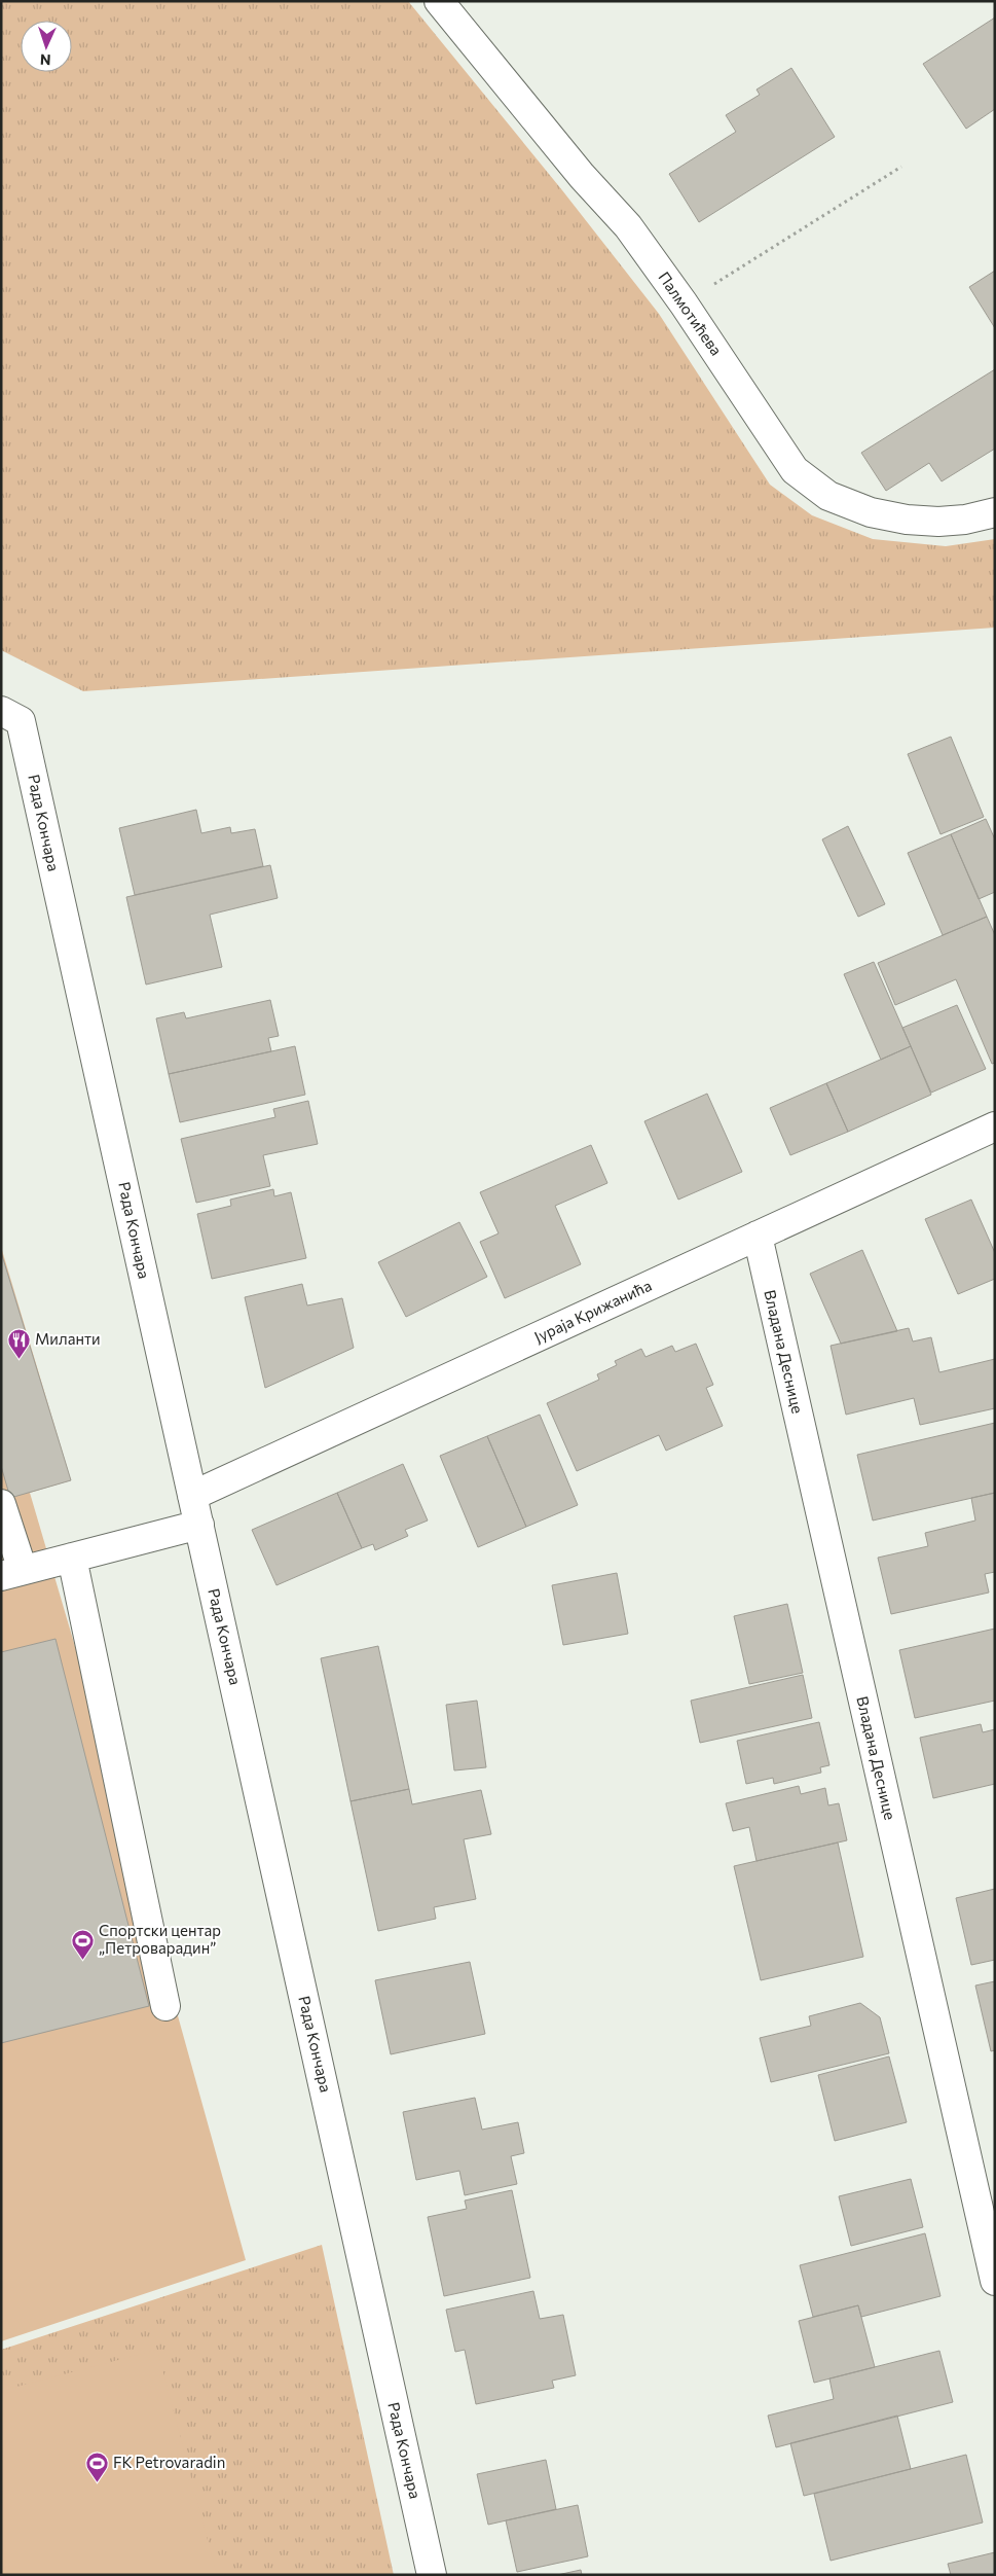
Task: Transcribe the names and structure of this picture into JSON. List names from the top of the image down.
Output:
{
  "streets": {
    "street": [
      "Палмотићева",
      "Рада Кончара",
      "Јураја Крижанића",
      "Владана Деснице"
    ]
  },
  "crossings": [
    ["Рада Кончара", "Јураја Крижанића"],
    ["Јураја Крижанића", "Владана Деснице"]
  ],
  "places": {
    "restaurant": ["Миланти"],
    "sports": ["Спортски центар „Петроварадин”", "FK Petrovaradin"]
  },
  "north": "bottom"
}
